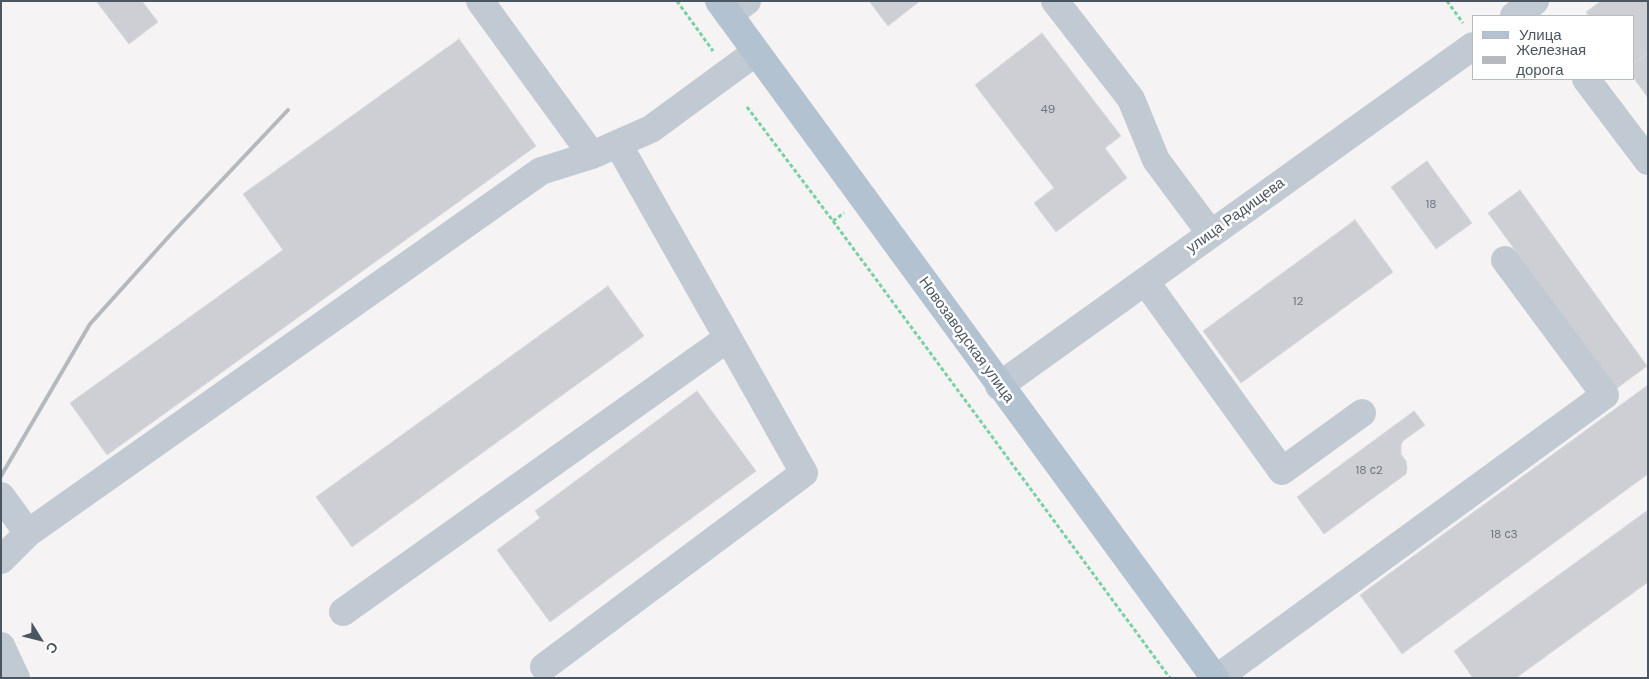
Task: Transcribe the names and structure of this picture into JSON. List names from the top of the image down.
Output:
{
  "streets": {
    "main road": ["Новозаводская улица"],
    "street": ["улица Радищева"]
  },
  "crossings": [
    ["улица Радищева", "Новозаводская улица"]
  ],
  "house_numbers": [
    "49",
    "18",
    "12",
    "18 с2",
    "18 с3"
  ],
  "legend": ["Улица", "Железная дорога"],
  "north": "bottom right"
}
